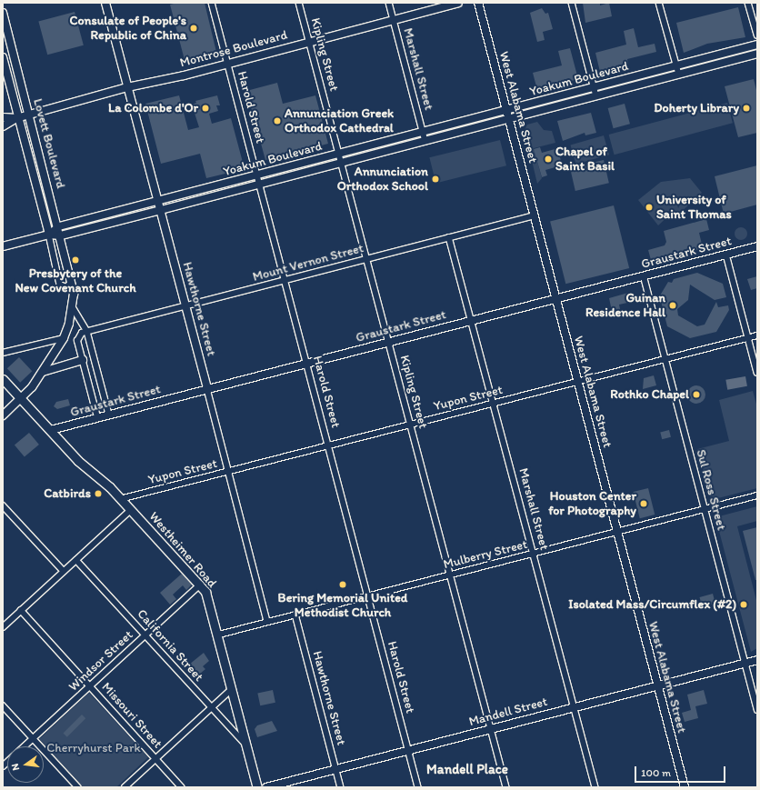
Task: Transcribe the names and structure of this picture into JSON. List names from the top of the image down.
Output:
{
  "streets": {
    "main road": ["Westheimer Road"],
    "street": [
      "Montrose Boulevard",
      "Kipling Street",
      "Marshall Street",
      "Yoakum Boulevard",
      "Harold Street",
      "West Alabama Street",
      "Lovett Boulevard",
      "Graustark Street",
      "Mount Vernon Street",
      "Hawthorne Street",
      "Yupon Street",
      "Sul Ross Street",
      "Mulberry Street",
      "California Street",
      "Windsor Street",
      "Mandell Street",
      "Missouri Street"
    ]
  },
  "crossings": [
    ["Montrose Boulevard", "Kipling Street"],
    ["Montrose Boulevard", "Marshall Street"],
    ["Montrose Boulevard", "Harold Street"],
    ["Montrose Boulevard", "Lovett Boulevard"],
    ["Montrose Boulevard", "Hawthorne Street"],
    ["Kipling Street", "Yoakum Boulevard"],
    ["Kipling Street", "Graustark Street"],
    ["Kipling Street", "Mount Vernon Street"],
    ["Kipling Street", "Yupon Street"],
    ["Kipling Street", "Mulberry Street"],
    ["Kipling Street", "Mandell Street"],
    ["Marshall Street", "Yoakum Boulevard"],
    ["Marshall Street", "Graustark Street"],
    ["Marshall Street", "Mount Vernon Street"],
    ["Marshall Street", "Yupon Street"],
    ["Marshall Street", "Mulberry Street"],
    ["Marshall Street", "Mandell Street"],
    ["Yoakum Boulevard", "Harold Street"],
    ["Yoakum Boulevard", "West Alabama Street"],
    ["Yoakum Boulevard", "Lovett Boulevard"],
    ["Yoakum Boulevard", "Hawthorne Street"],
    ["Harold Street", "Graustark Street"],
    ["Harold Street", "Mount Vernon Street"],
    ["Harold Street", "Yupon Street"],
    ["Harold Street", "Mulberry Street"],
    ["Harold Street", "Mandell Street"],
    ["West Alabama Street", "Graustark Street"],
    ["West Alabama Street", "Mount Vernon Street"],
    ["West Alabama Street", "Yupon Street"],
    ["West Alabama Street", "Mulberry Street"],
    ["West Alabama Street", "Mandell Street"],
    ["Lovett Boulevard", "Graustark Street"],
    ["Lovett Boulevard", "Mount Vernon Street"],
    ["Graustark Street", "Hawthorne Street"],
    ["Graustark Street", "Sul Ross Street"],
    ["Graustark Street", "Westheimer Road"],
    ["Mount Vernon Street", "Hawthorne Street"],
    ["Hawthorne Street", "Yupon Street"],
    ["Hawthorne Street", "Mulberry Street"],
    ["Hawthorne Street", "Mandell Street"],
    ["Yupon Street", "Sul Ross Street"],
    ["Yupon Street", "Westheimer Road"],
    ["Sul Ross Street", "Mulberry Street"],
    ["Sul Ross Street", "Mandell Street"],
    ["Westheimer Road", "Mulberry Street"],
    ["Westheimer Road", "California Street"],
    ["Westheimer Road", "Windsor Street"],
    ["California Street", "Windsor Street"],
    ["Windsor Street", "Missouri Street"]
  ],
  "districts": ["Mandell Place"],
  "parks": ["Cherryhurst Park"],
  "places": [
    "Consulate of People's Republic of China",
    "La Colombe d'Or",
    "Doherty Library",
    "Annunciation Greek Orthodox Cathedral",
    "Chapel of Saint Basil",
    "Annunciation Orthodox School",
    "University of Saint Thomas",
    "Presbytery of the New Covenant Church",
    "Guinan Residence Hall",
    "Rothko Chapel",
    "Catbirds",
    "Houston Center for Photography",
    "Bering Memorial United Methodist Church",
    "Isolated Mass/Circumflex (#2)"
  ],
  "scale_bar": "100 m",
  "north": "left"
}
